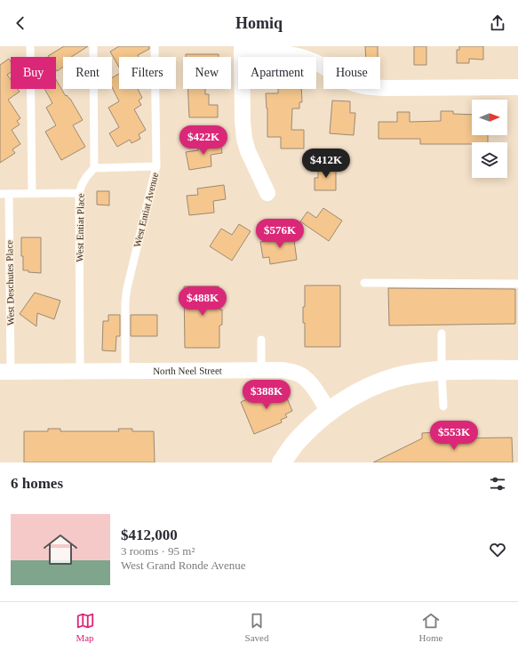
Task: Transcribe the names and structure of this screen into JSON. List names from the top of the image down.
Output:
{
  "streets": {
    "street": ["North Neel Street"],
    "lane": ["West Entiat Avenue", "West Entiat Place", "West Deschutes Place"]
  },
  "crossings": [
    ["West Entiat Avenue", "North Neel Street"],
    ["West Entiat Place", "North Neel Street"],
    ["West Deschutes Place", "North Neel Street"]
  ],
  "north": "right",
  "page": {
    "header": "Homiq",
    "chip": [
      "Buy",
      "Rent",
      "Filters",
      "New",
      "Apartment",
      "House"
    ],
    "price": [
      "$422K",
      "$412K",
      "$576K",
      "$488K",
      "$388K",
      "$553K"
    ],
    "heading": "6 homes",
    "list": [
      {
        "name": "$412,000",
        "note": "3 rooms · 95 m² · West Grand Ronde Avenue"
      }
    ],
    "tabs": ["Map", "Saved", "Home"]
  }
}
